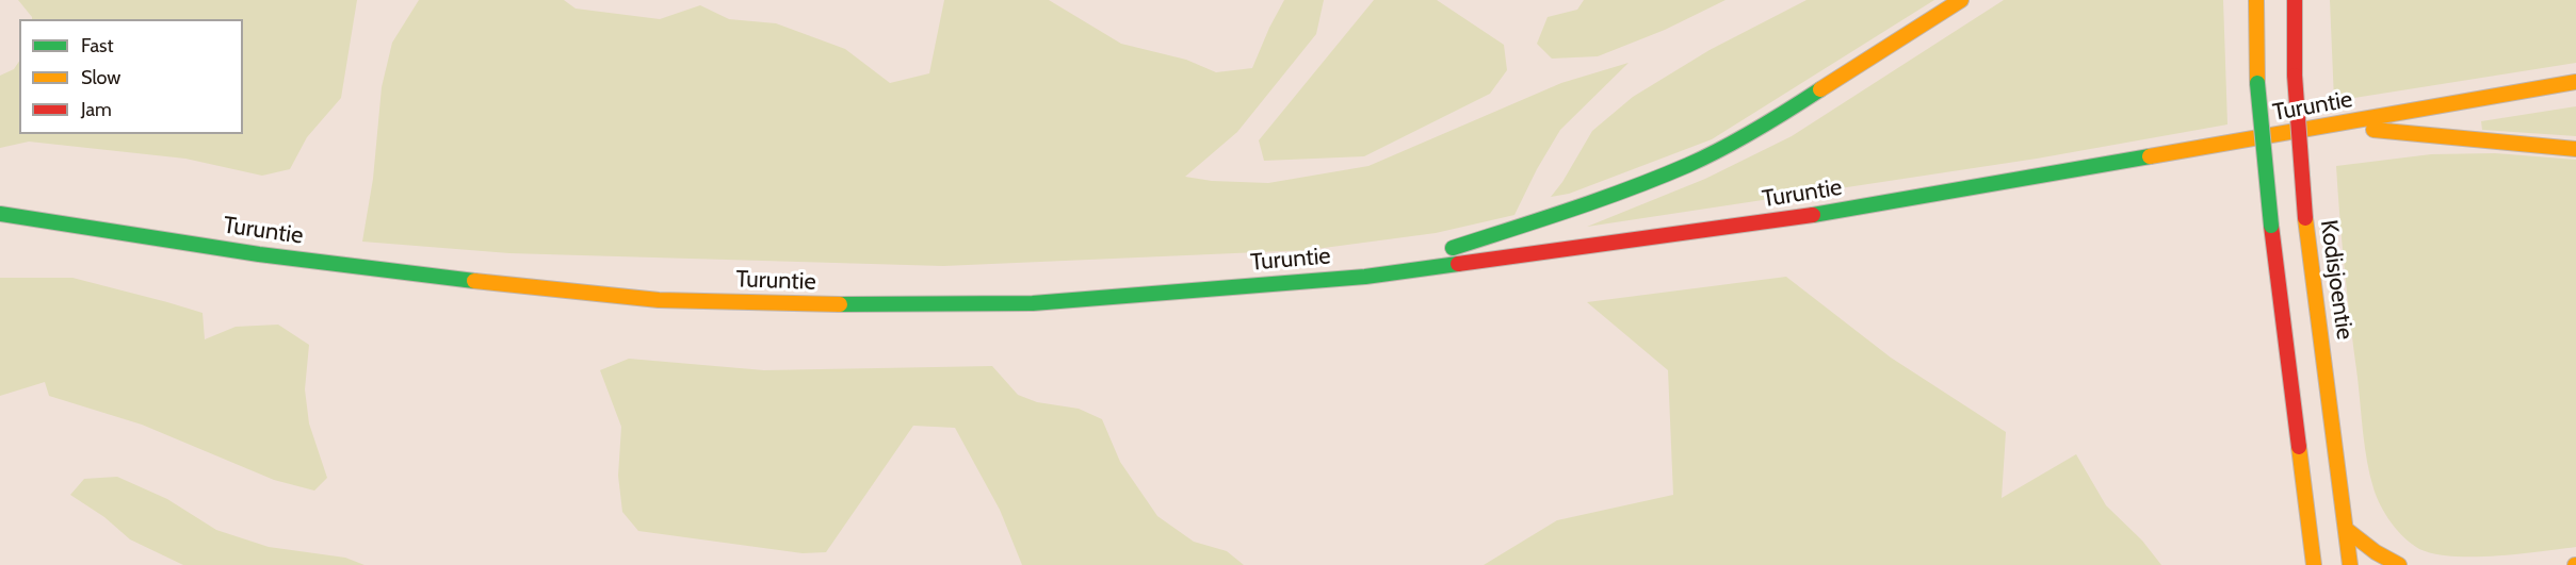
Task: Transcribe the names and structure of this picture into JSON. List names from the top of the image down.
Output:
{
  "streets": {
    "main road": ["Turuntie", "Kodisjoentie"]
  },
  "legend": ["Fast", "Slow", "Jam"]
}
